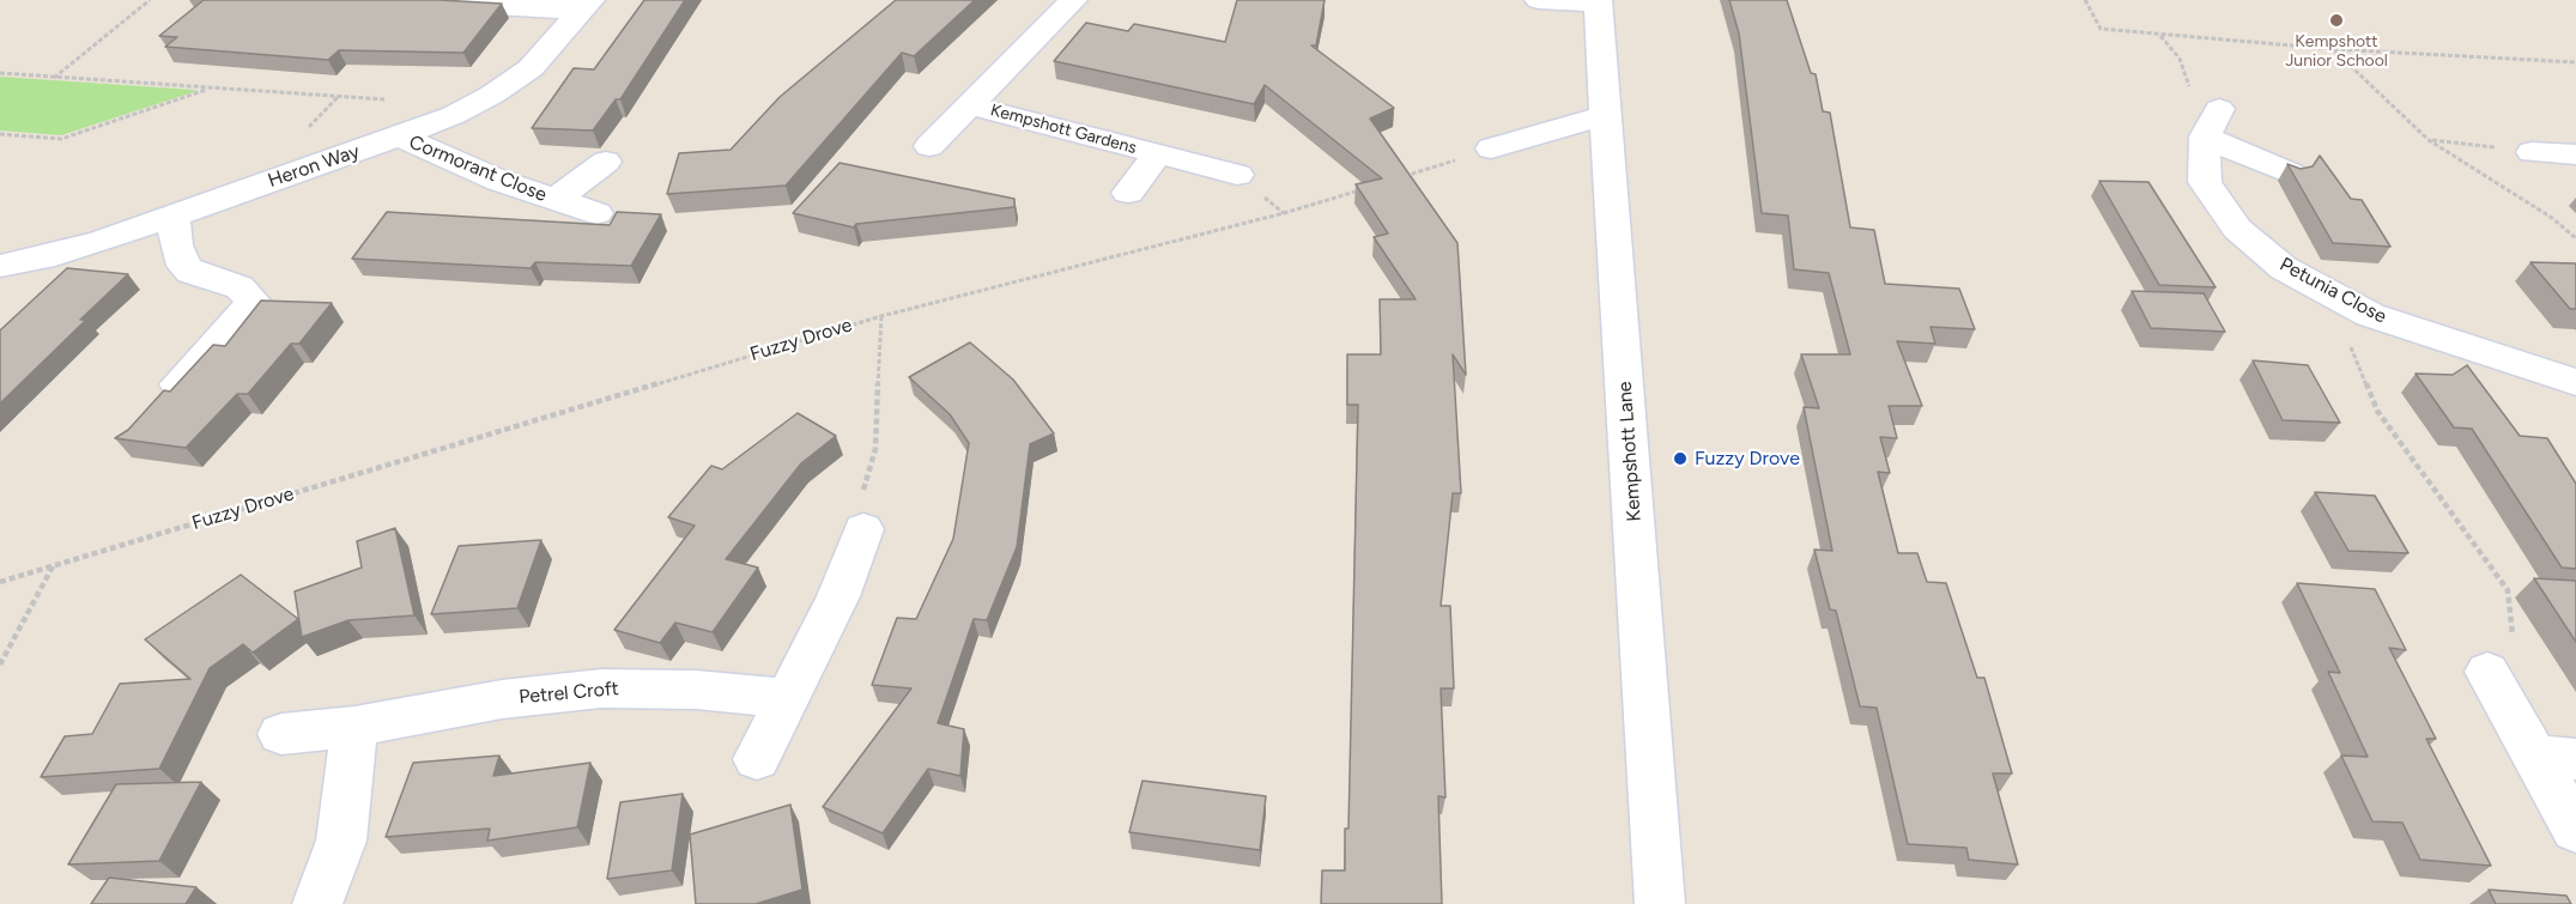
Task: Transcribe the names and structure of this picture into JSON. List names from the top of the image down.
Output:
{
  "streets": {
    "street": [
      "Kempshott Gardens",
      "Heron Way",
      "Cormorant Close",
      "Petunia Close",
      "Kempshott Lane",
      "Petrel Croft"
    ],
    "path": ["Fuzzy Drove"]
  },
  "crossings": [
    ["Heron Way", "Cormorant Close"]
  ],
  "places": ["Kempshott Junior School", "Fuzzy Drove"]
}
